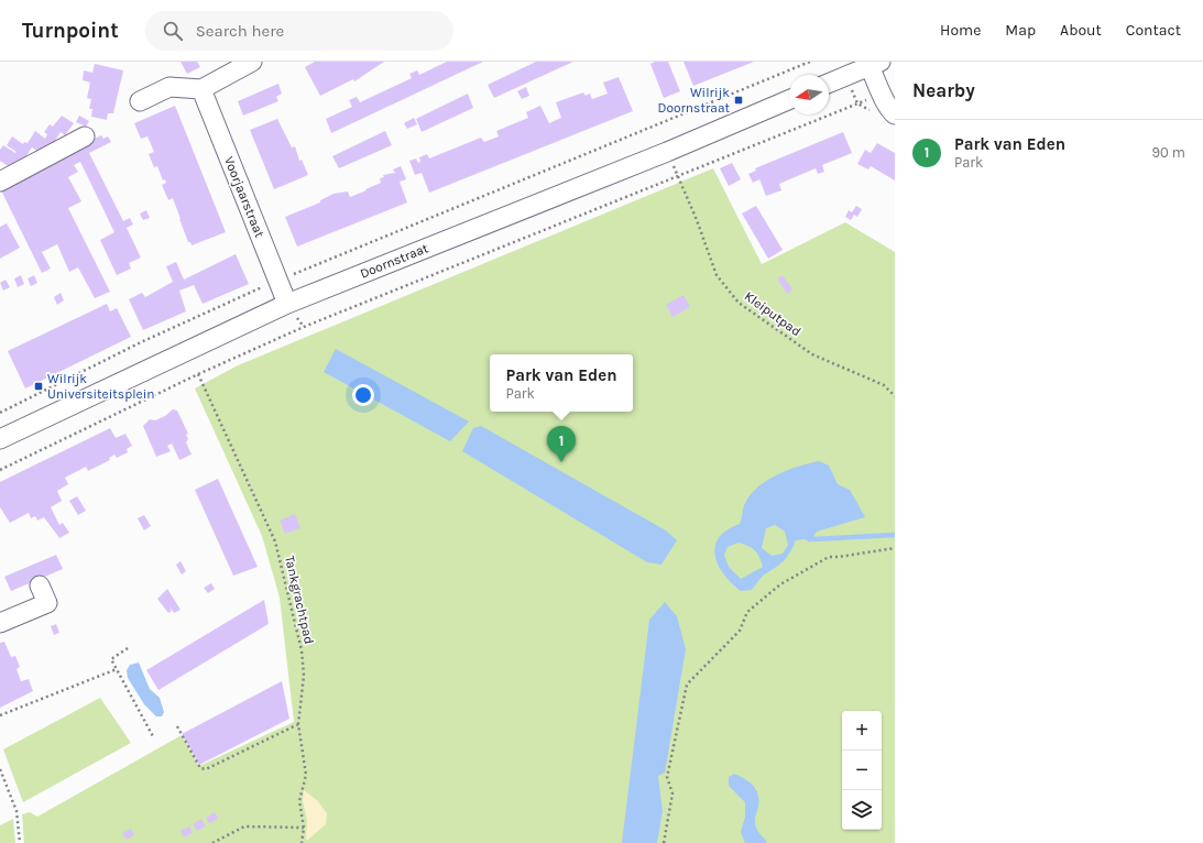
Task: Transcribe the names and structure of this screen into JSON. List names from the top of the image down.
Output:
{
  "streets": {
    "street": ["Voorjaarstraat", "Doornstraat"],
    "path": ["Kleiputpad", "Tankgrachtpad"]
  },
  "crossings": [
    ["Voorjaarstraat", "Doornstraat"],
    ["Doornstraat", "Kleiputpad"]
  ],
  "places": {
    "transit": ["Wilrijk Doornstraat", "Wilrijk Universiteitsplein"]
  },
  "north": "left",
  "page": {
    "header": "Turnpoint",
    "search": "Search here",
    "nav": [
      "Home",
      "Map",
      "About",
      "Contact"
    ],
    "heading": "Nearby",
    "list": [
      {
        "mark": "1",
        "name": "Park van Eden",
        "note": "Park",
        "value": "90 m"
      }
    ],
    "popup": ["Park van Eden", "Park"],
    "pins": "1",
    "map_buttons": ["+", "−"]
  }
}
